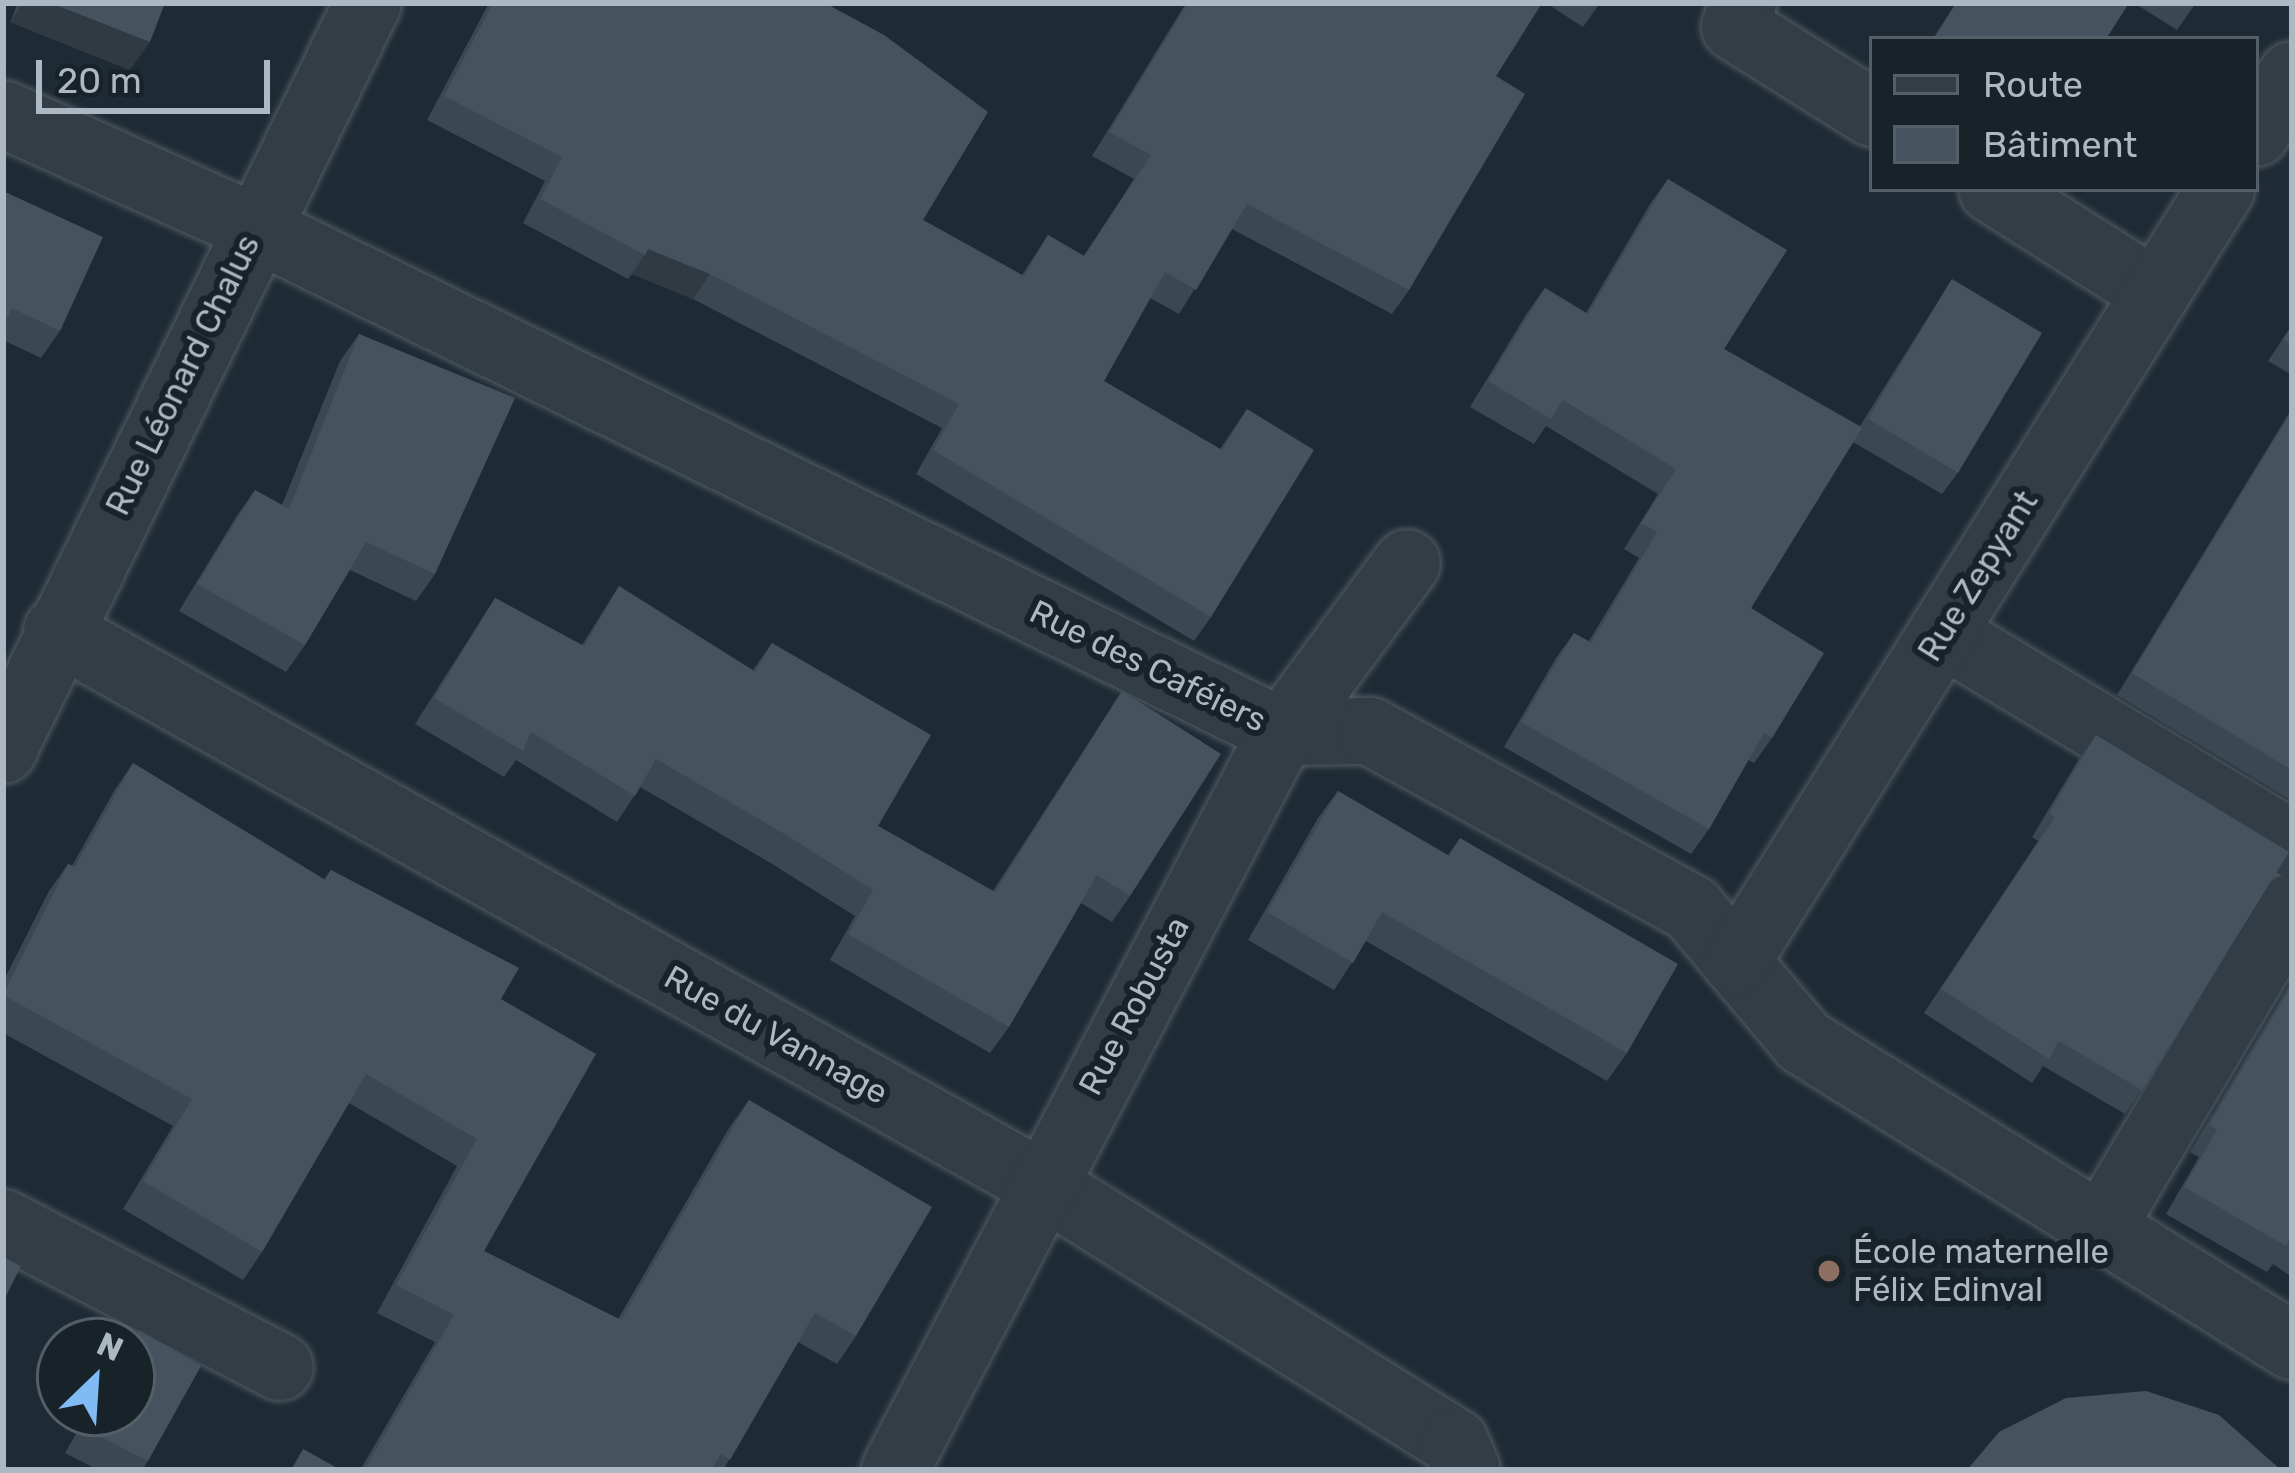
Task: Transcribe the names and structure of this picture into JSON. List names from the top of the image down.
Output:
{
  "streets": {
    "street": [
      "Rue Léonard Chalus",
      "Rue Zepyant",
      "Rue des Caféiers",
      "Rue Robusta",
      "Rue du Vannage"
    ]
  },
  "crossings": [
    ["Rue Léonard Chalus", "Rue des Caféiers"],
    ["Rue Léonard Chalus", "Rue du Vannage"],
    ["Rue Zepyant", "Rue des Caféiers"],
    ["Rue des Caféiers", "Rue Robusta"],
    ["Rue Robusta", "Rue du Vannage"]
  ],
  "places": ["École maternelle Félix Edinval"],
  "legend": ["Route", "Bâtiment"],
  "scale_bar": "20 m",
  "north": "top right"
}
